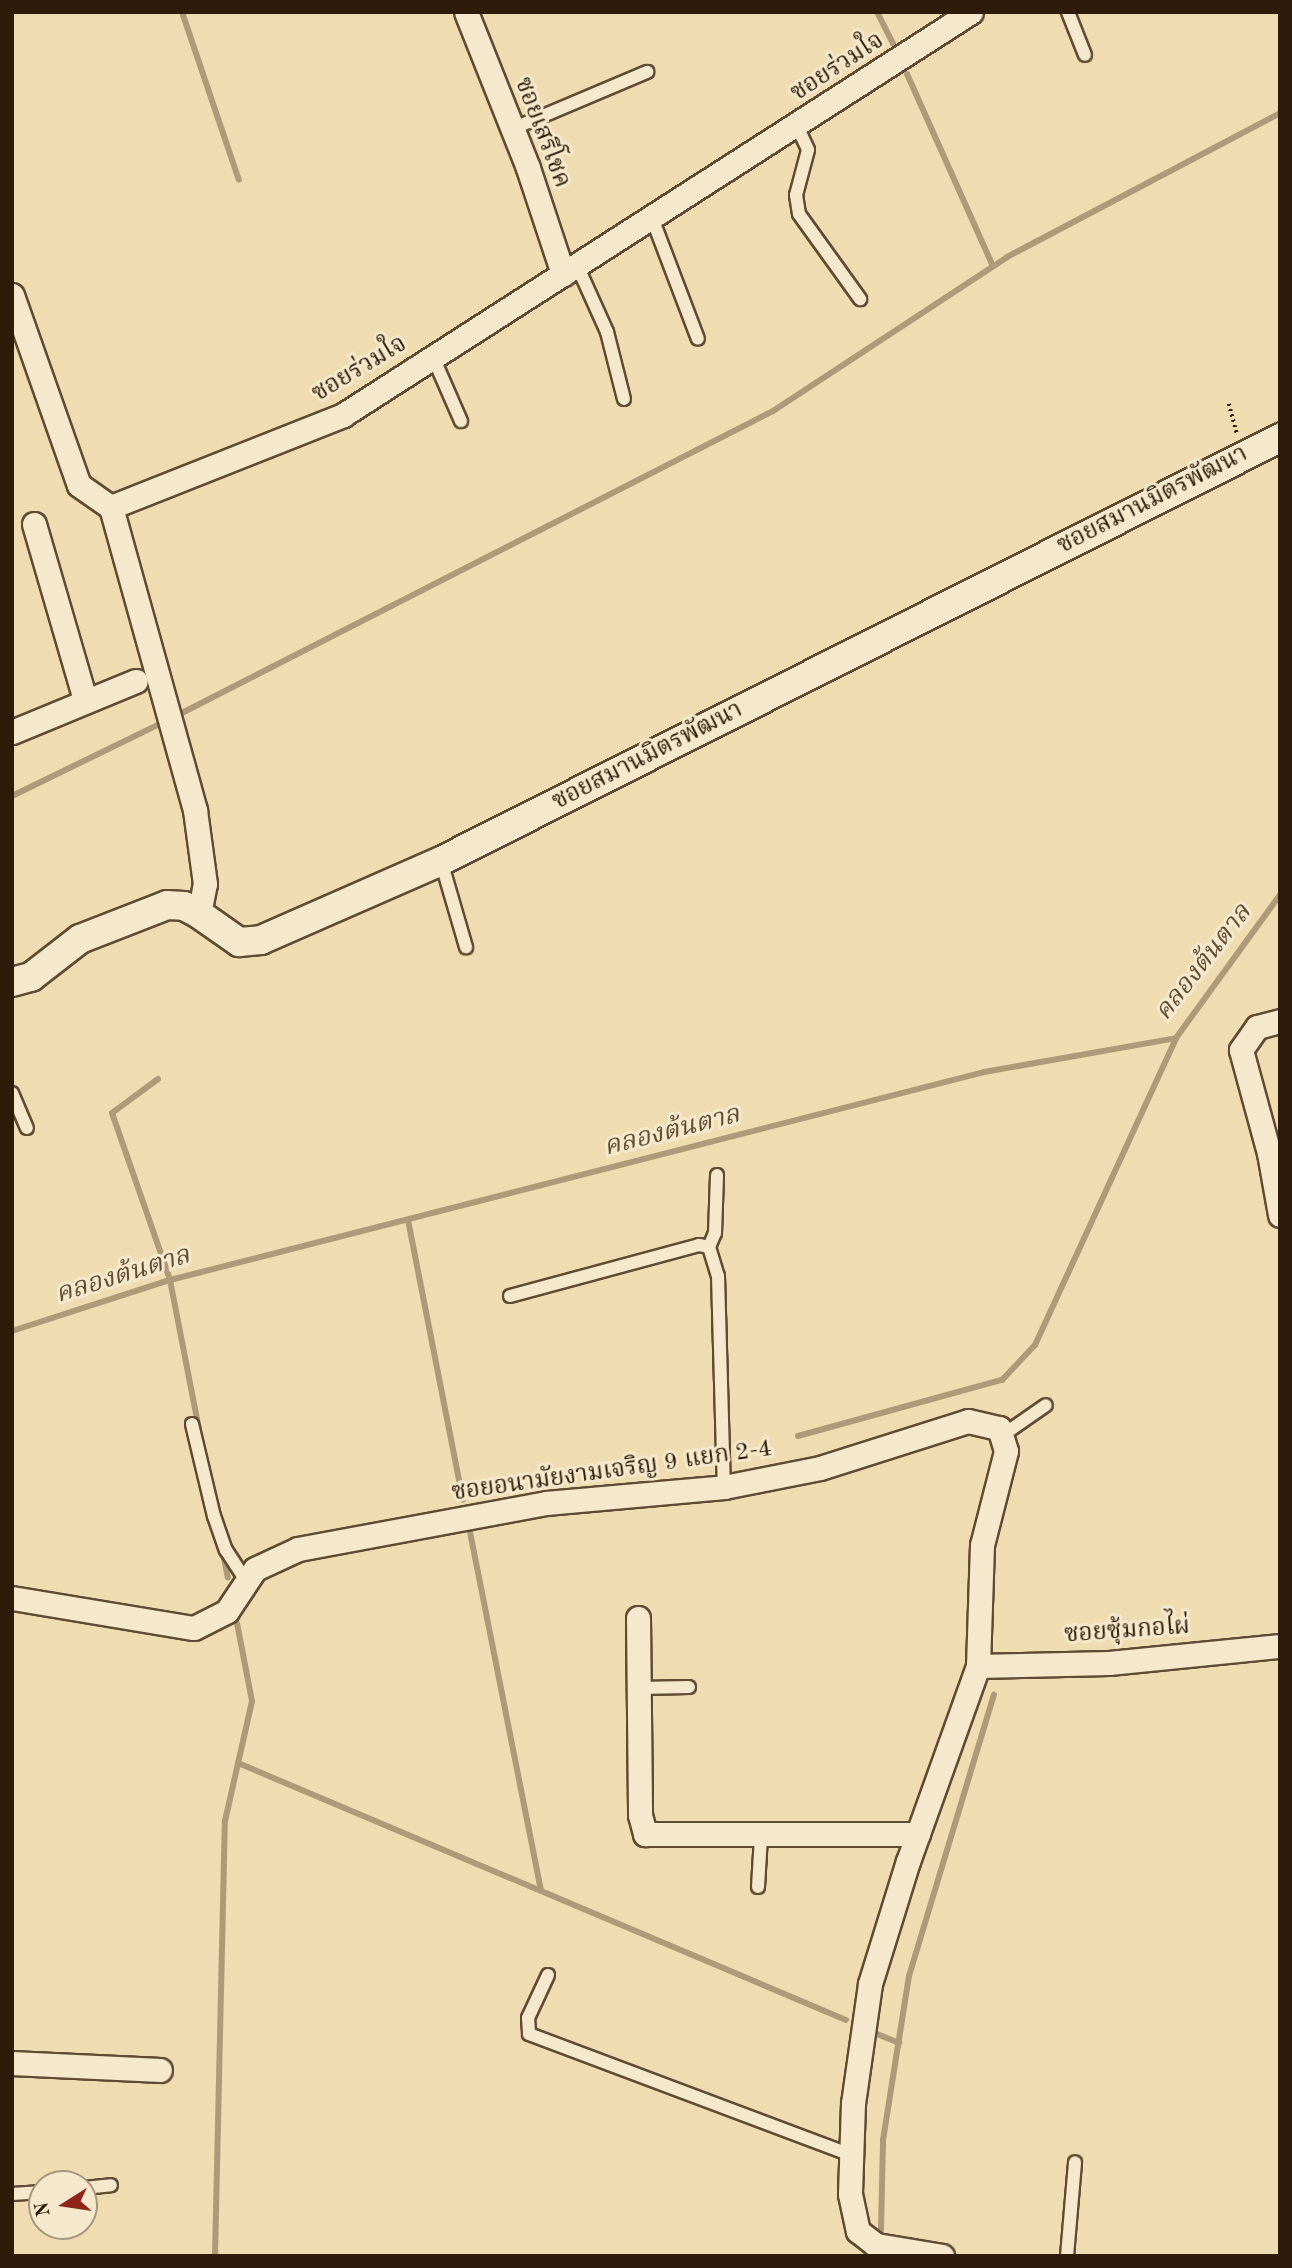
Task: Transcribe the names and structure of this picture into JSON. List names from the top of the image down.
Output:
{
  "streets": {
    "street": [
      "ซอยร่วมใจ",
      "ซอยเสรีโชค",
      "ซอยสมานมิตรพัฒนา",
      "ซอยอนามัยงามเจริญ 9 แยก 2-4",
      "ซอยซุ้มกอไผ่"
    ]
  },
  "crossings": [
    ["ซอยร่วมใจ", "ซอยเสรีโชค"]
  ],
  "water": ["คลองต้นตาล"],
  "north": "left"
}
